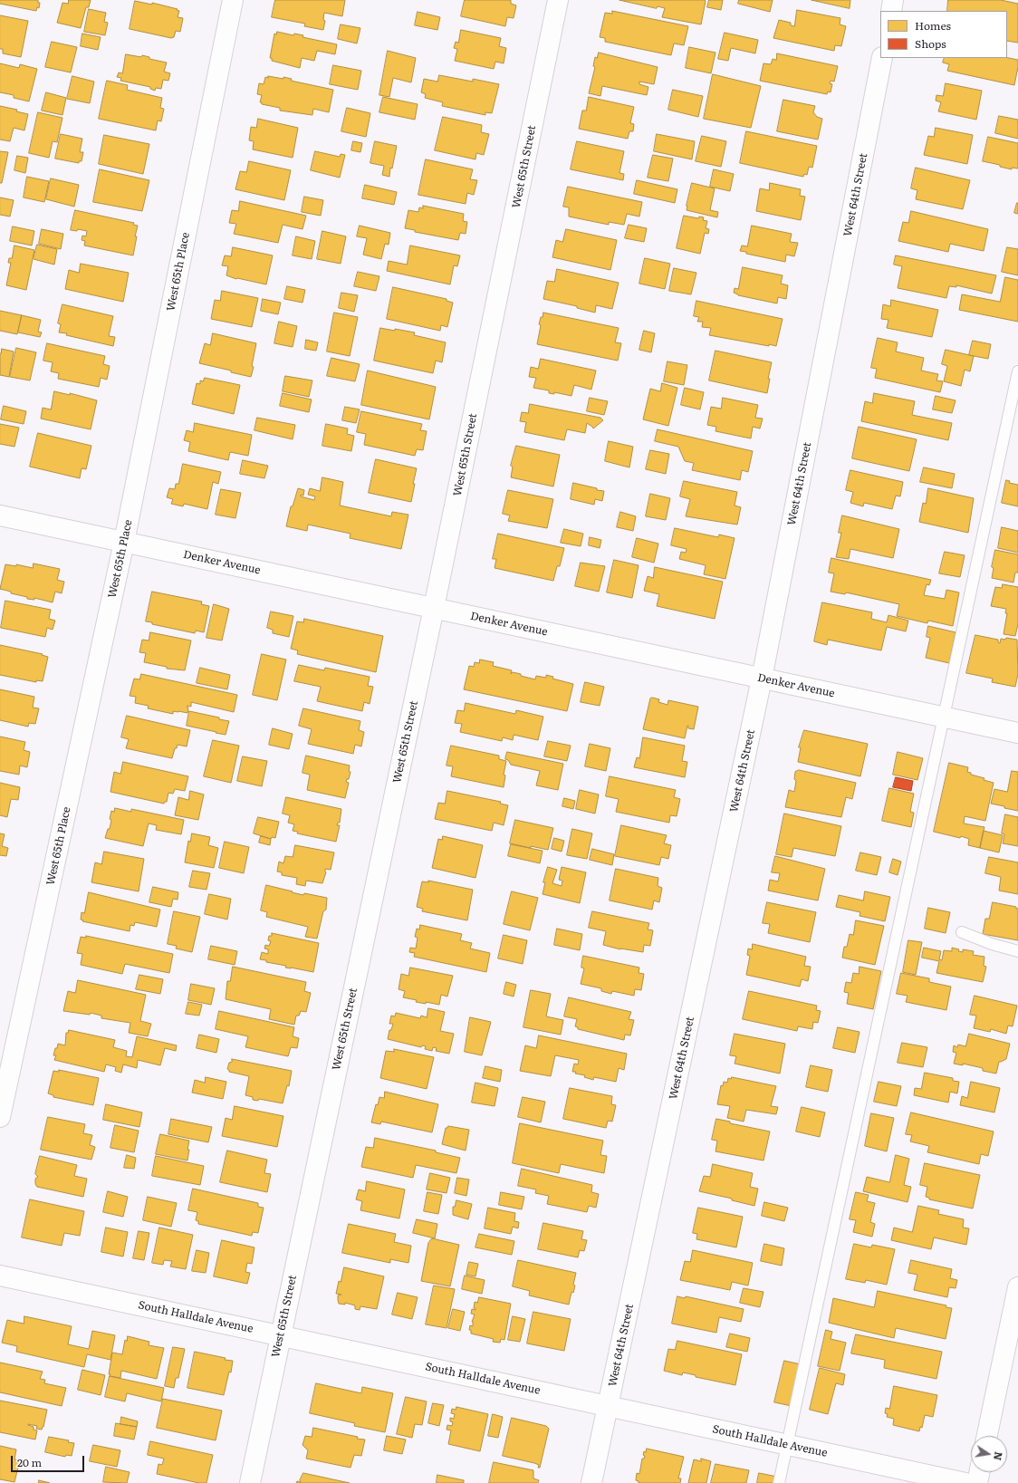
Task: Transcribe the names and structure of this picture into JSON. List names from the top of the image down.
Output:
{
  "streets": {
    "street": [
      "West 65th Street",
      "West 64th Street",
      "West 65th Place",
      "Denker Avenue",
      "South Halldale Avenue"
    ]
  },
  "crossings": [
    ["West 65th Street", "Denker Avenue"],
    ["West 65th Street", "South Halldale Avenue"],
    ["West 64th Street", "Denker Avenue"],
    ["West 64th Street", "South Halldale Avenue"],
    ["West 65th Place", "Denker Avenue"]
  ],
  "legend": ["Homes", "Shops"],
  "scale_bar": "20 m",
  "north": "right"
}
